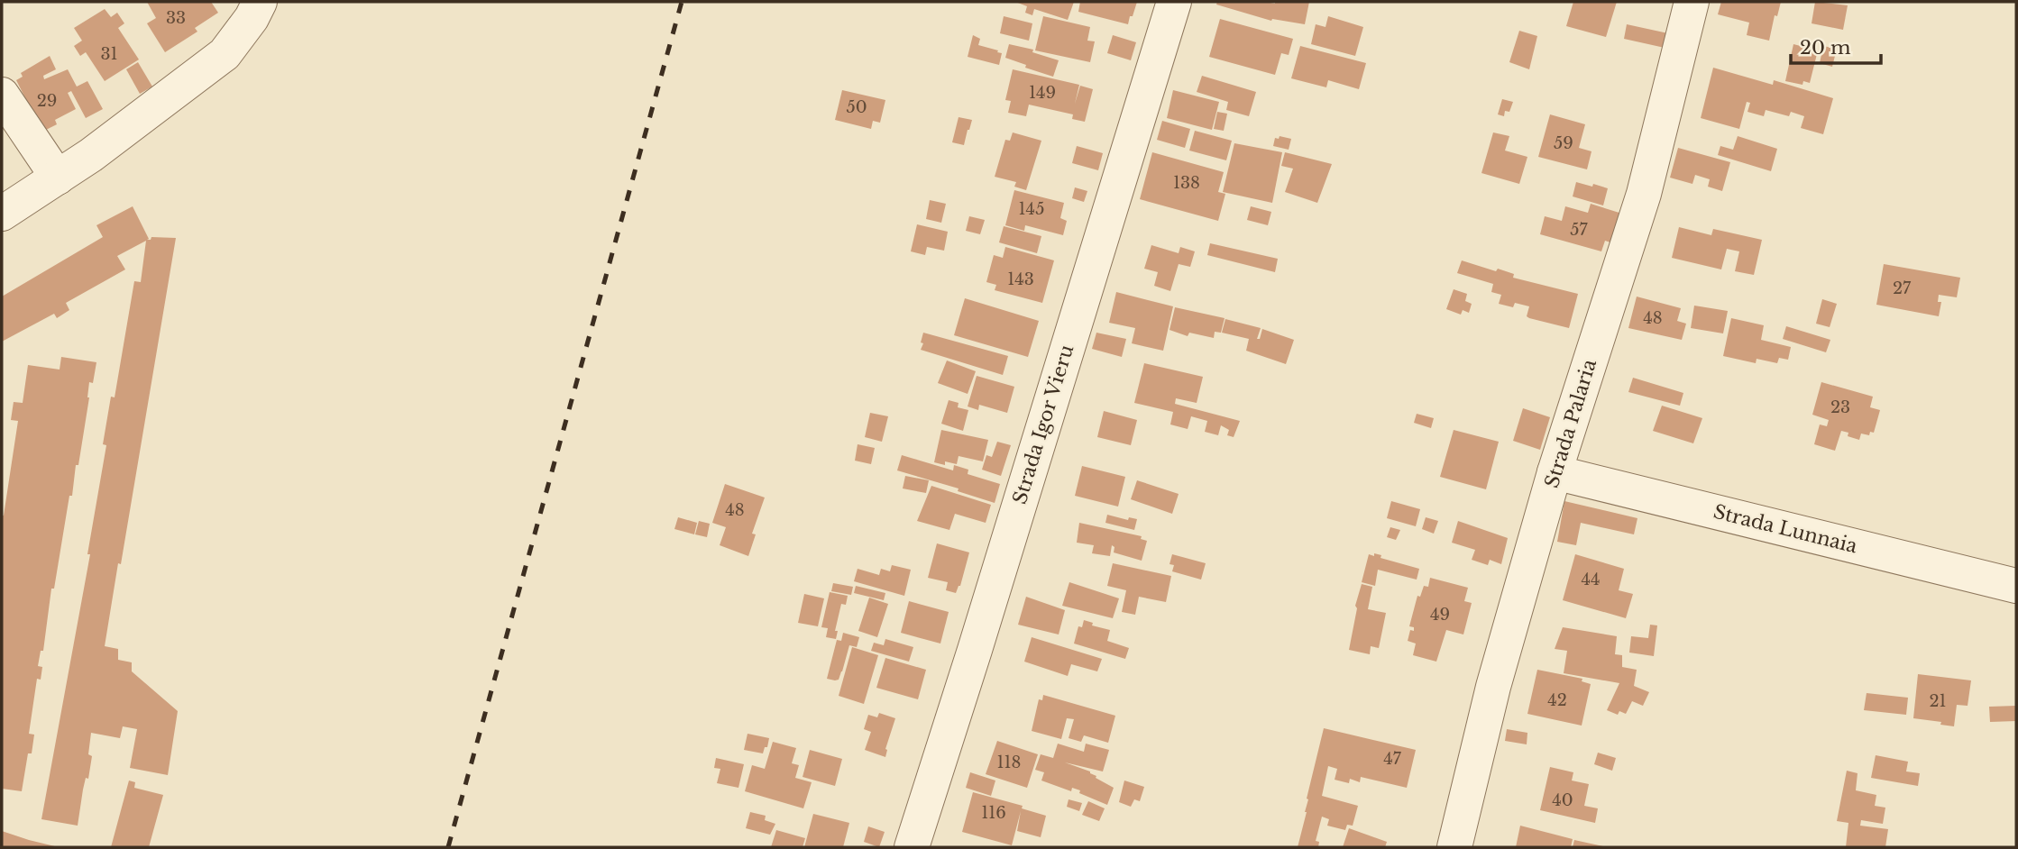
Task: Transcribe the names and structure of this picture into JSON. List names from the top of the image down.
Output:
{
  "streets": {
    "street": ["Strada Palaria", "Strada Igor Vieru", "Strada Lunnaia"]
  },
  "crossings": [
    ["Strada Palaria", "Strada Lunnaia"]
  ],
  "house_numbers": [
    "33",
    "31",
    "149",
    "29",
    "50",
    "59",
    "138",
    "145",
    "57",
    "143",
    "27",
    "48",
    "23",
    "48",
    "44",
    "49",
    "42",
    "21",
    "47",
    "118",
    "40",
    "116"
  ],
  "scale_bar": "20 m"
}
